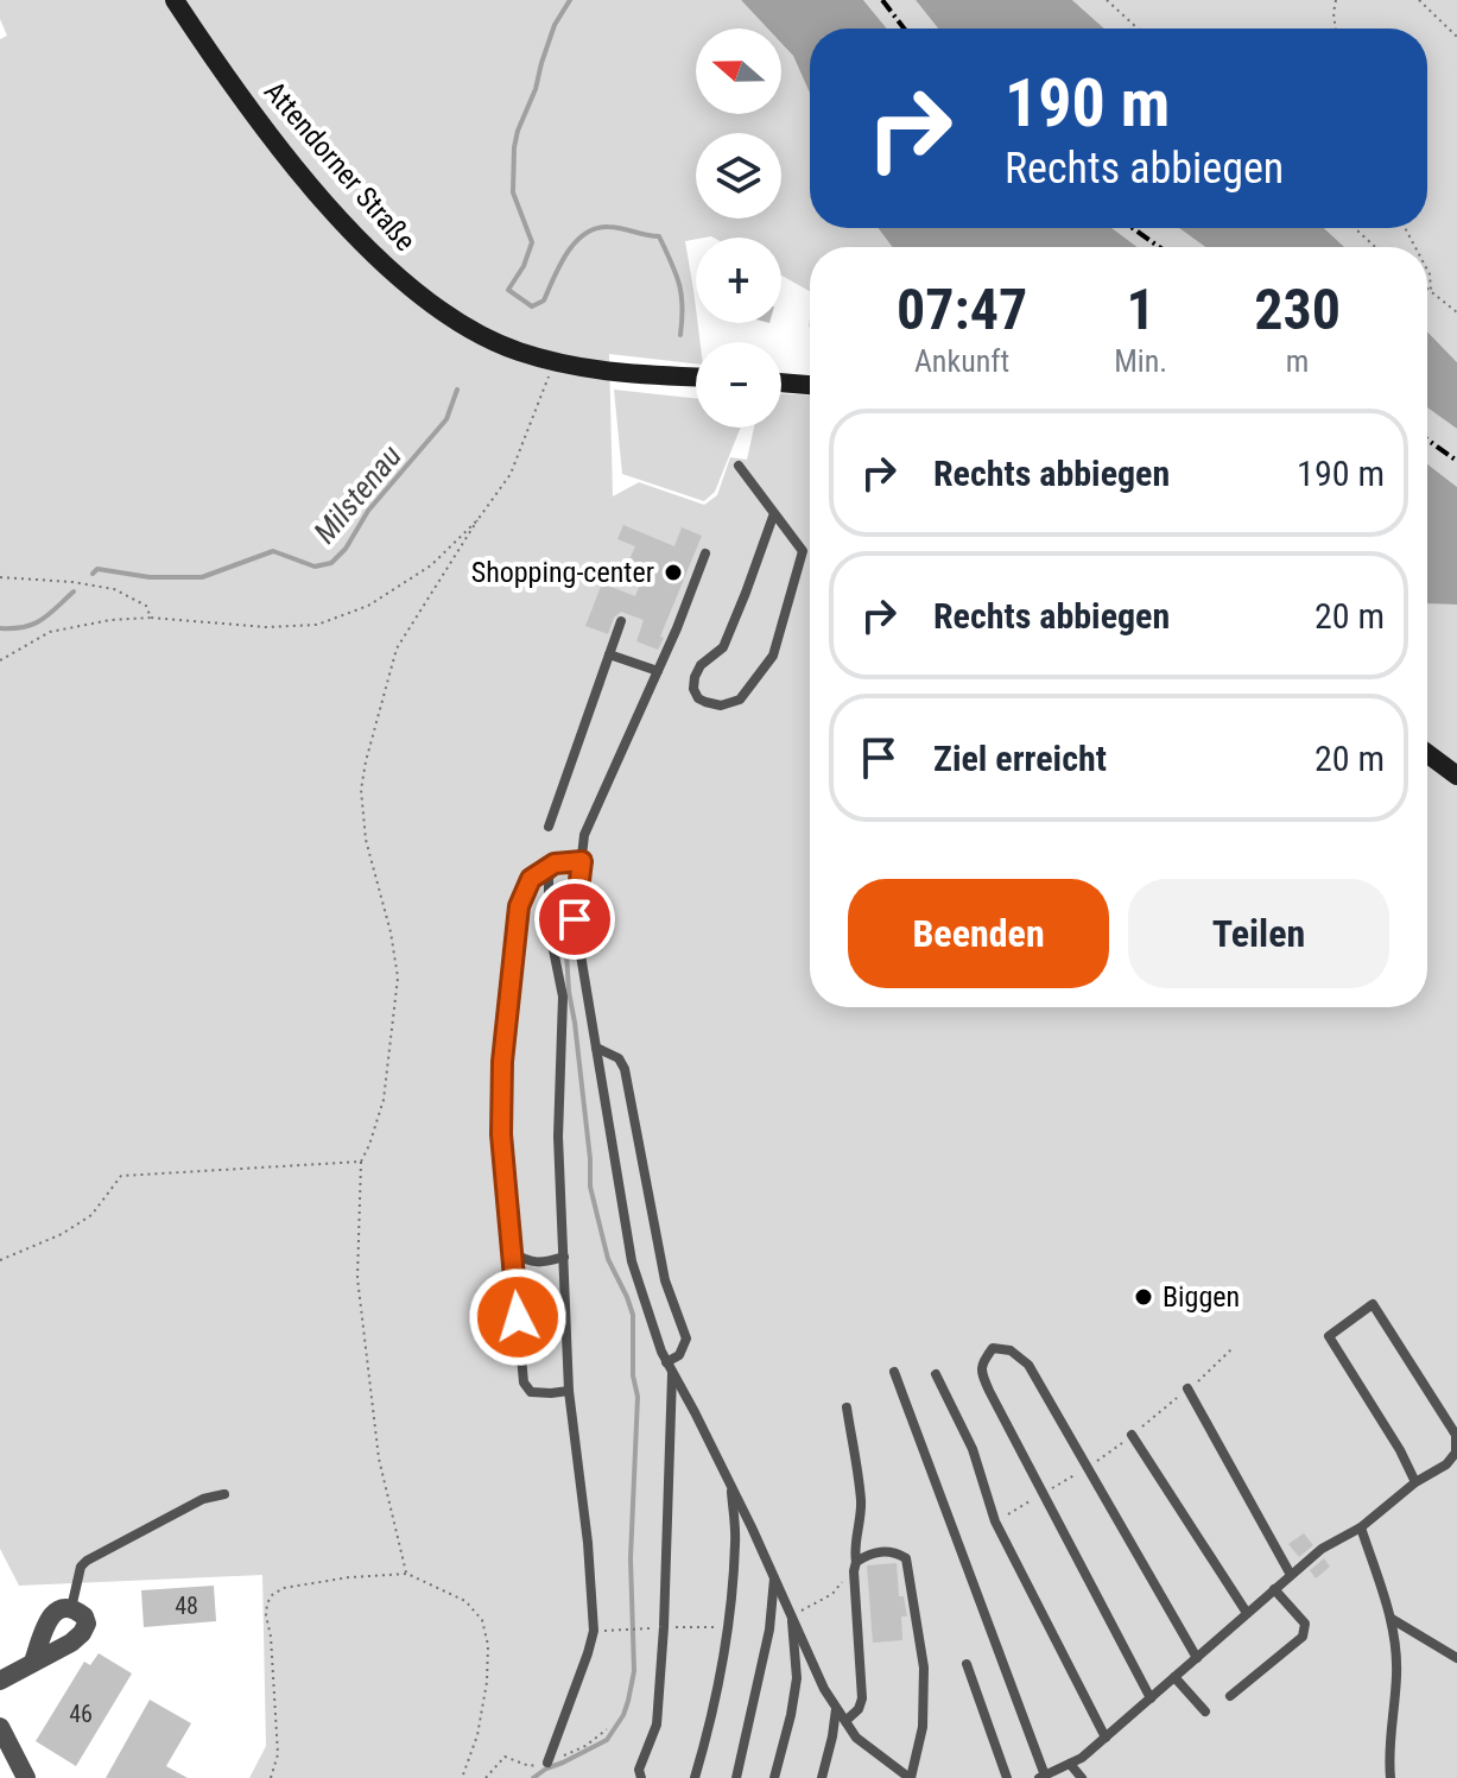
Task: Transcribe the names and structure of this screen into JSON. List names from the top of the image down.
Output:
{
  "streets": {
    "main road": ["Attendorner Straße"]
  },
  "water": ["Milstenau"],
  "places": ["Shopping-center", "Biggen"],
  "house_numbers": ["48", "46"],
  "north": "left",
  "page": {
    "map_buttons": ["+", "−"],
    "turn": ["190 m", "Rechts abbiegen"],
    "eta": [
      "07:47",
      "Ankunft",
      "1",
      "Min.",
      "230",
      "m"
    ],
    "list": [
      {
        "name": "Rechts abbiegen",
        "value": "190 m"
      },
      {
        "name": "Rechts abbiegen",
        "value": "20 m"
      },
      {
        "name": "Ziel erreicht",
        "value": "20 m"
      }
    ],
    "buttons": ["Beenden", "Teilen"]
  }
}
